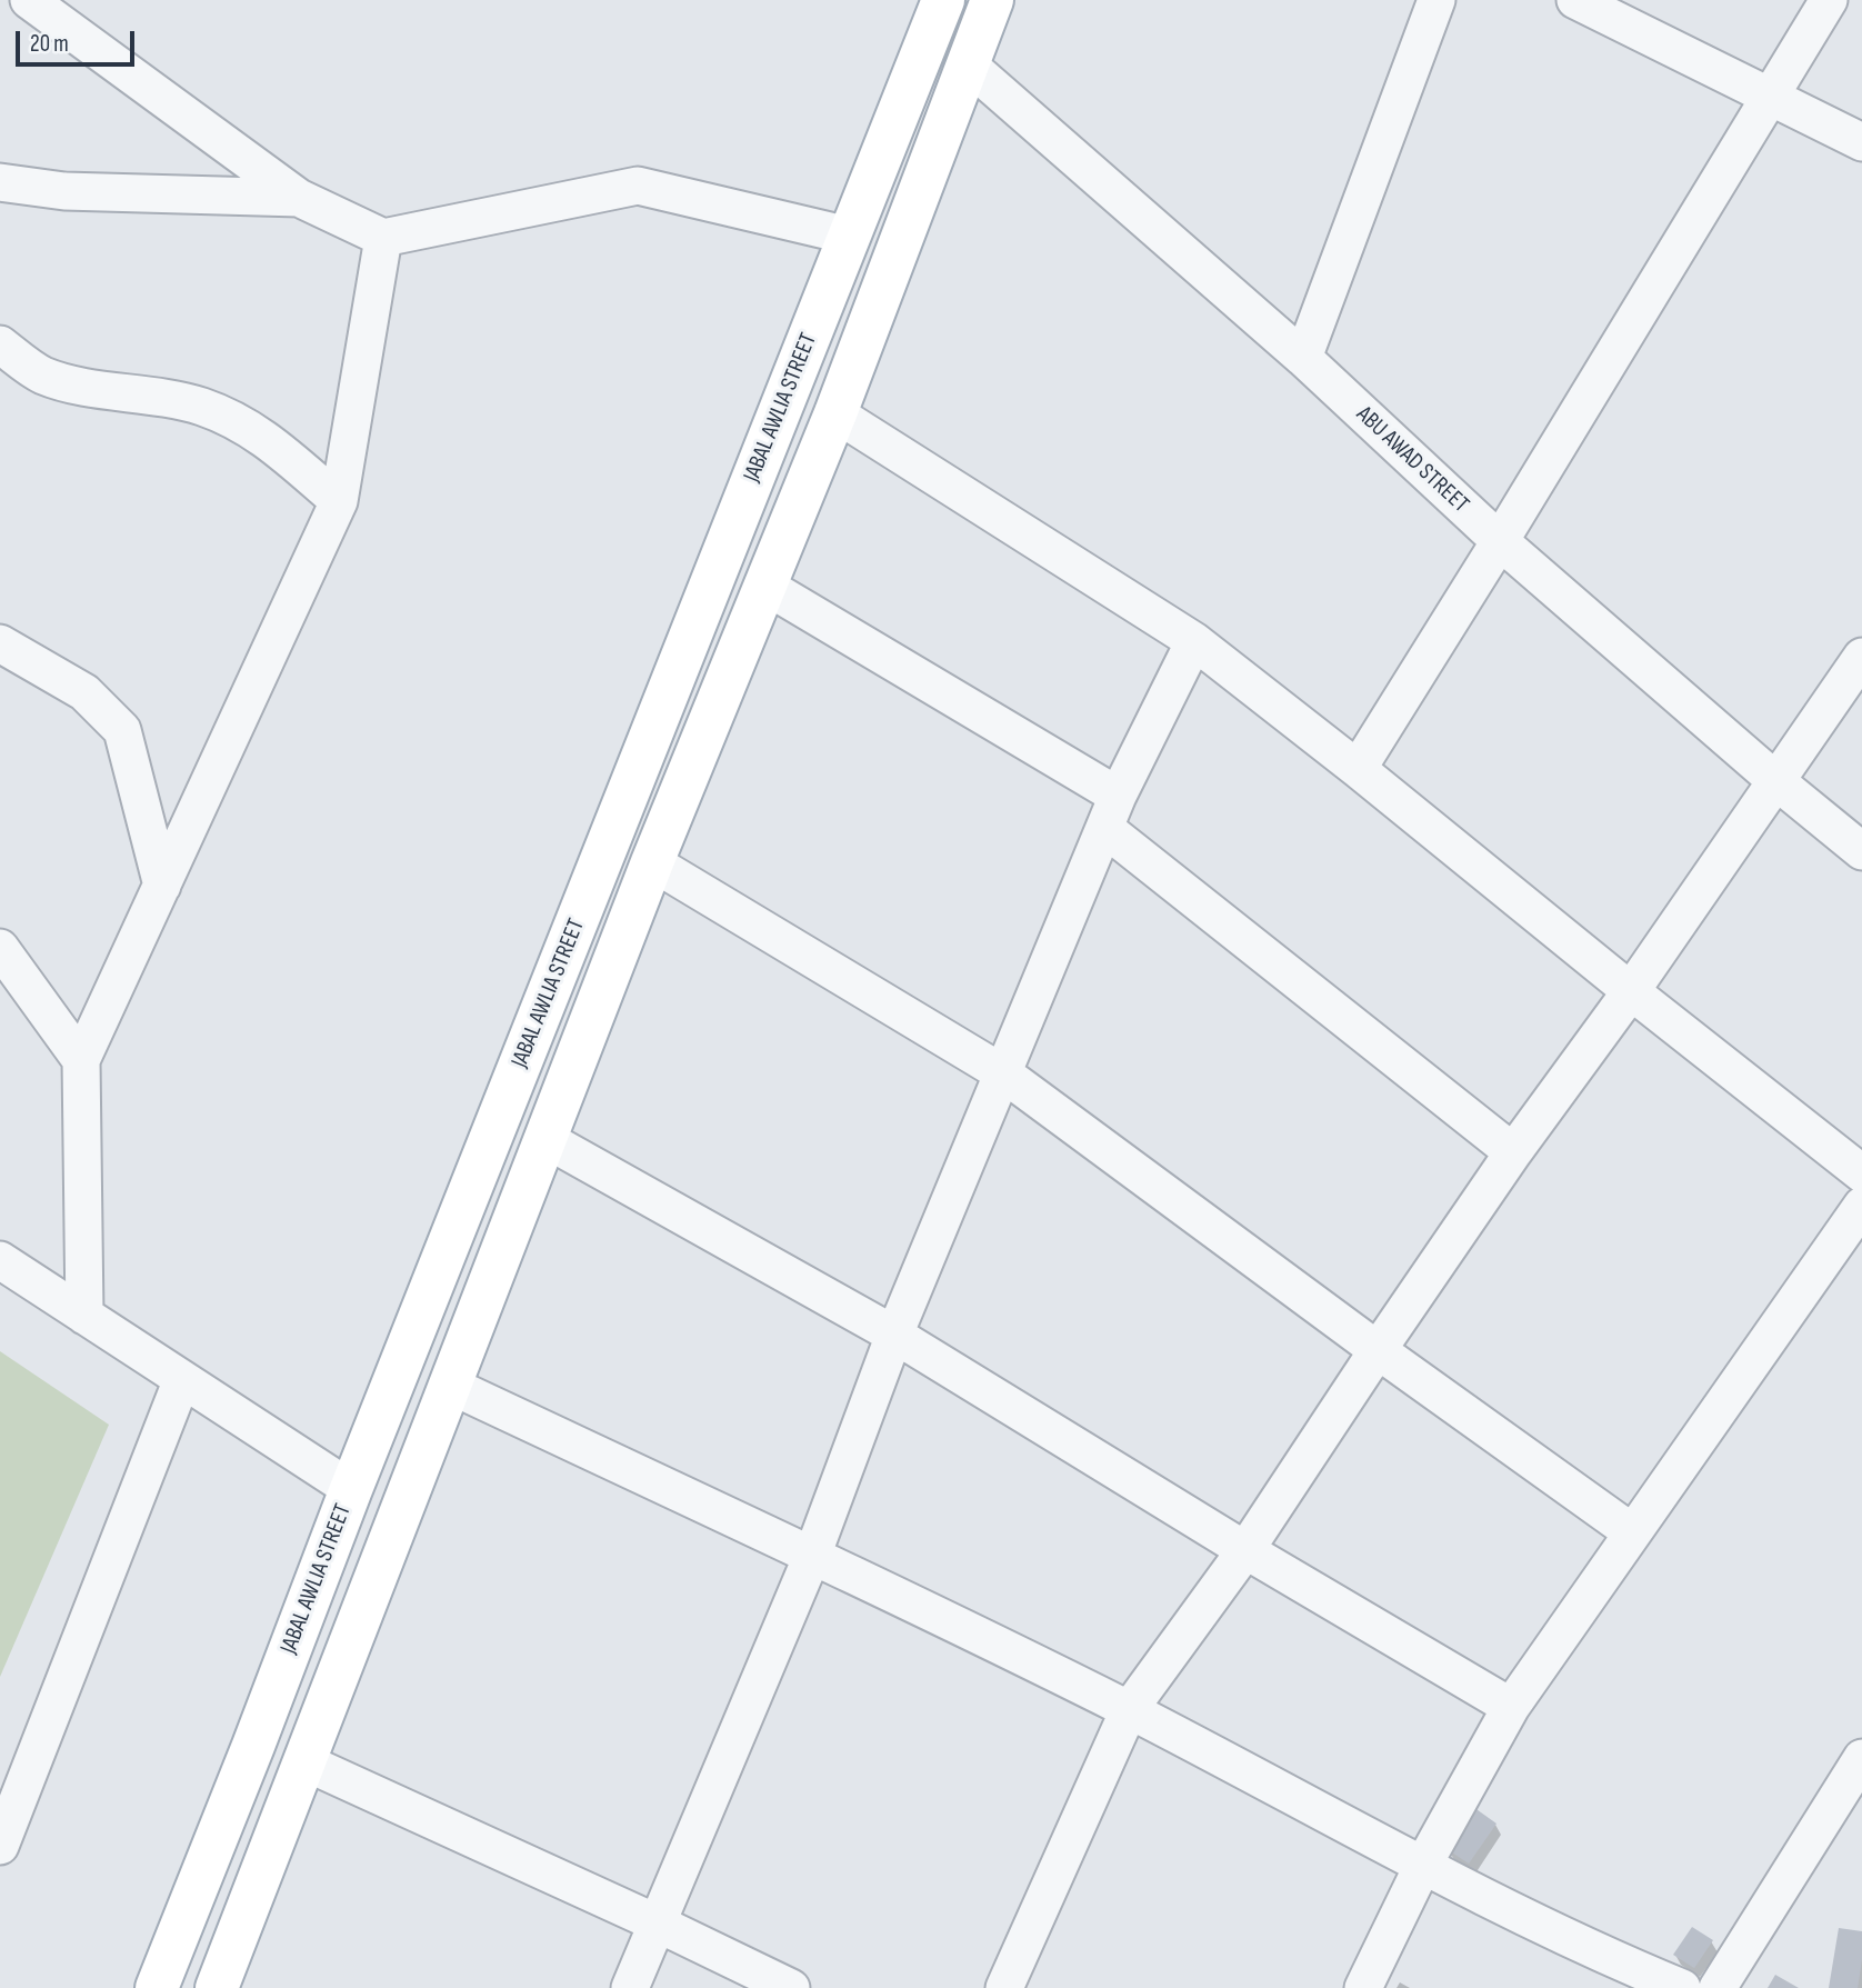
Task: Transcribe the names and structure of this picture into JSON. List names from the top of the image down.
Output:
{
  "streets": {
    "main road": ["JABAL AWLIA STREET"],
    "street": ["ABU AWAD STREET"]
  },
  "crossings": [
    ["JABAL AWLIA STREET", "ABU AWAD STREET"]
  ],
  "scale_bar": "20 m"
}
